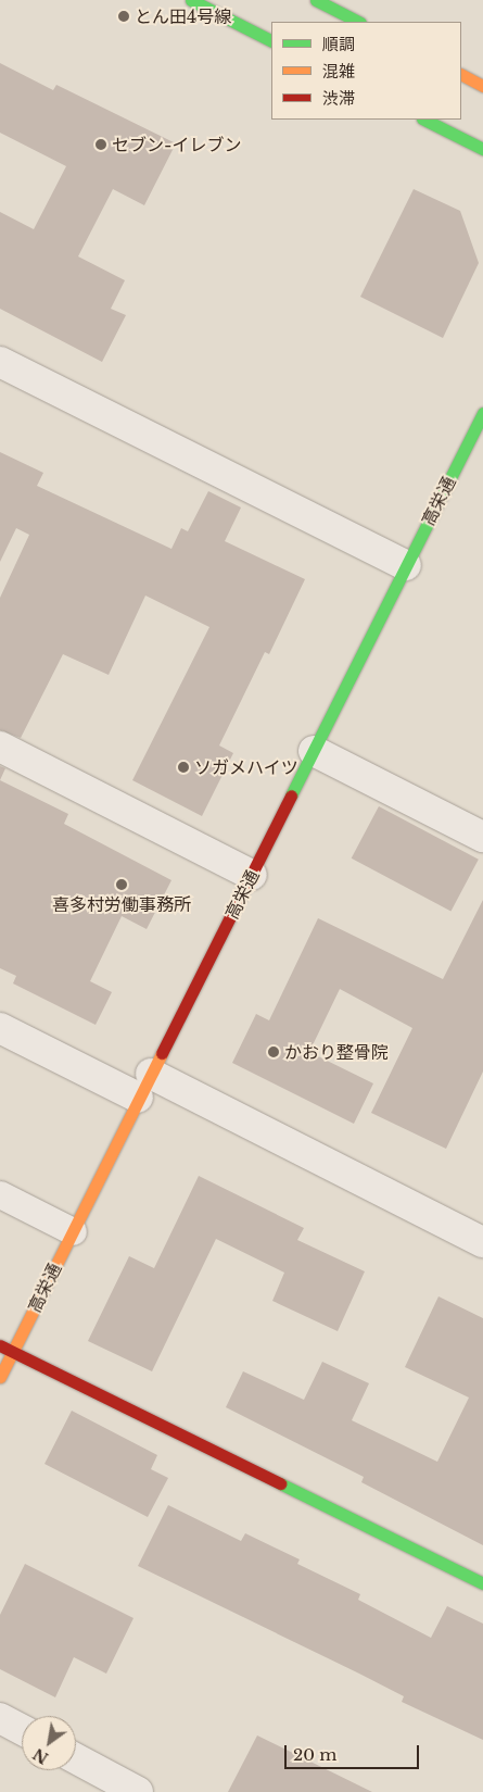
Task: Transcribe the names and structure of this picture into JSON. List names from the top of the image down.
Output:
{
  "streets": {
    "street": ["高栄通"]
  },
  "places": [
    "とん田4号線",
    "セブン-イレブン",
    "ソガメハイツ",
    "喜多村労働事務所",
    "かおり整骨院"
  ],
  "legend": ["順調", "混雑", "渋滞"],
  "scale_bar": "20 m",
  "north": "bottom left"
}
